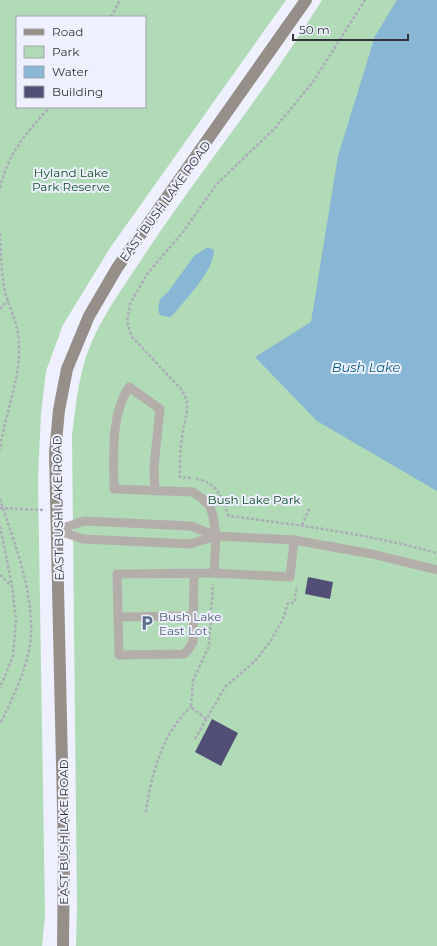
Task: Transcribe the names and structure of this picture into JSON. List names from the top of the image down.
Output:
{
  "streets": {
    "street": ["EAST BUSH LAKE ROAD"]
  },
  "water": ["Bush Lake"],
  "parks": ["Hyland Lake Park Reserve", "Bush Lake Park"],
  "places": {
    "parking": ["Bush Lake East Lot"]
  },
  "legend": [
    "Road",
    "Park",
    "Water",
    "Building"
  ],
  "scale_bar": "50 m"
}
